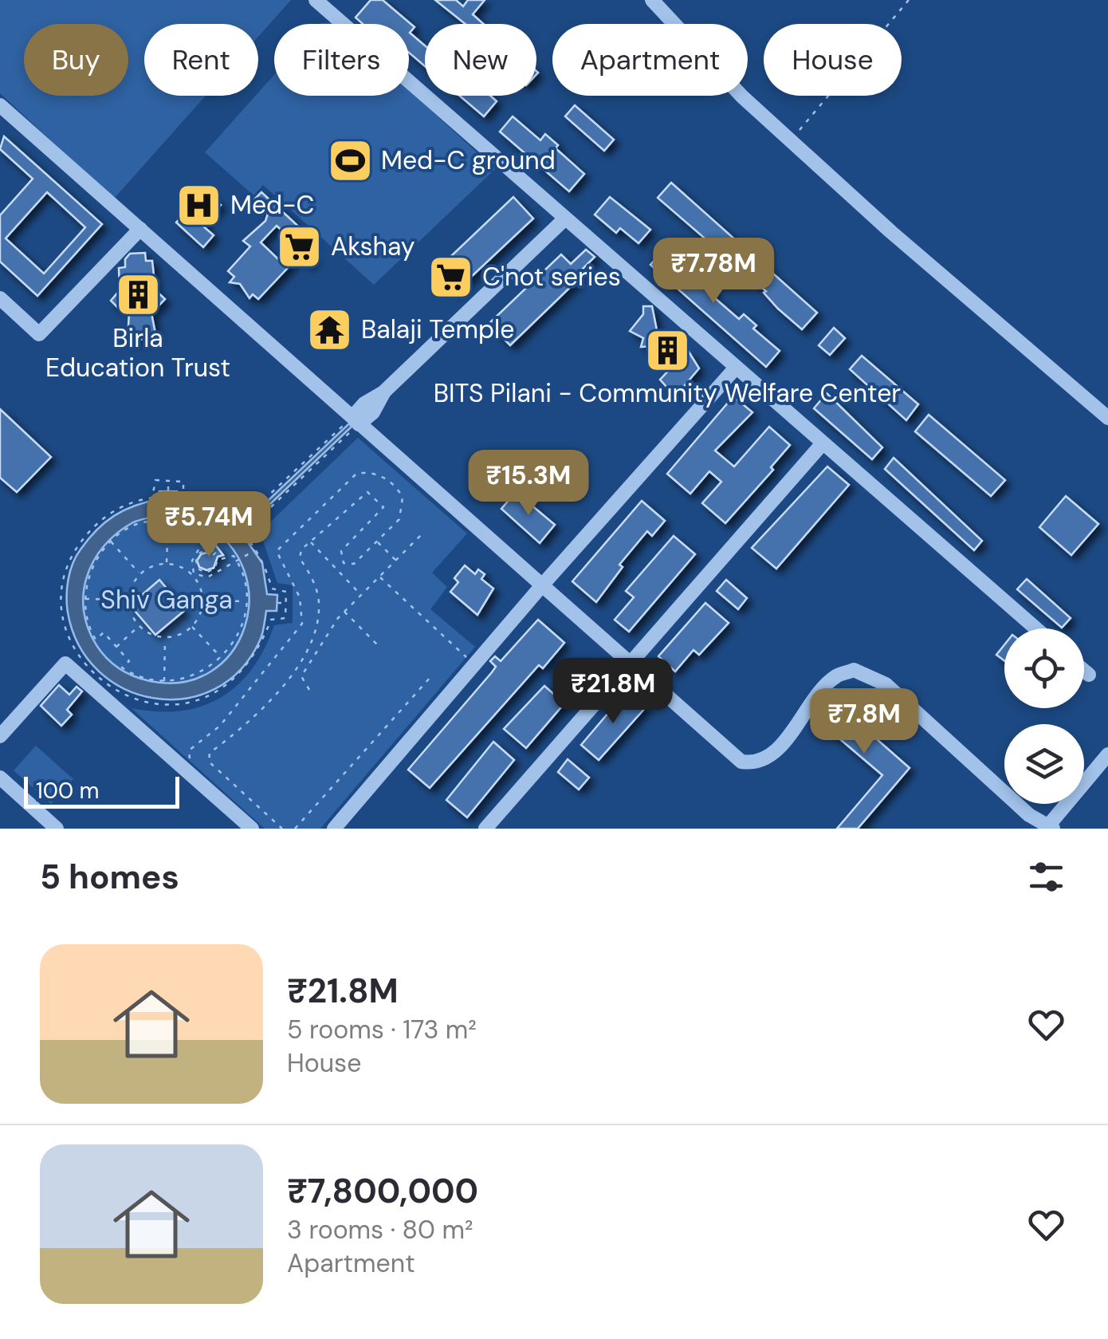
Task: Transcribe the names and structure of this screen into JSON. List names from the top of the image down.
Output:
{
  "parks": ["Shiv Ganga"],
  "places": {
    "sports": ["Med-C ground"],
    "hospital": ["Med-C"],
    "supermarket": ["Akshay", "C'not series"],
    "building": ["Birla Education Trust", "BITS Pilani - Community Welfare Center"],
    "temple": ["Balaji Temple"]
  },
  "scale_bar": "100 m",
  "page": {
    "chip": [
      "Buy",
      "Rent",
      "Filters",
      "New",
      "Apartment",
      "House"
    ],
    "price": [
      "₹7.78M",
      "₹15.3M",
      "₹5.74M",
      "₹21.8M",
      "₹7.8M"
    ],
    "scale": "100 m",
    "heading": "5 homes",
    "list": [
      {
        "name": "₹21.8M",
        "note": "5 rooms · 173 m² · House"
      },
      {
        "name": "₹7,800,000",
        "note": "3 rooms · 80 m² · Apartment"
      }
    ]
  }
}
